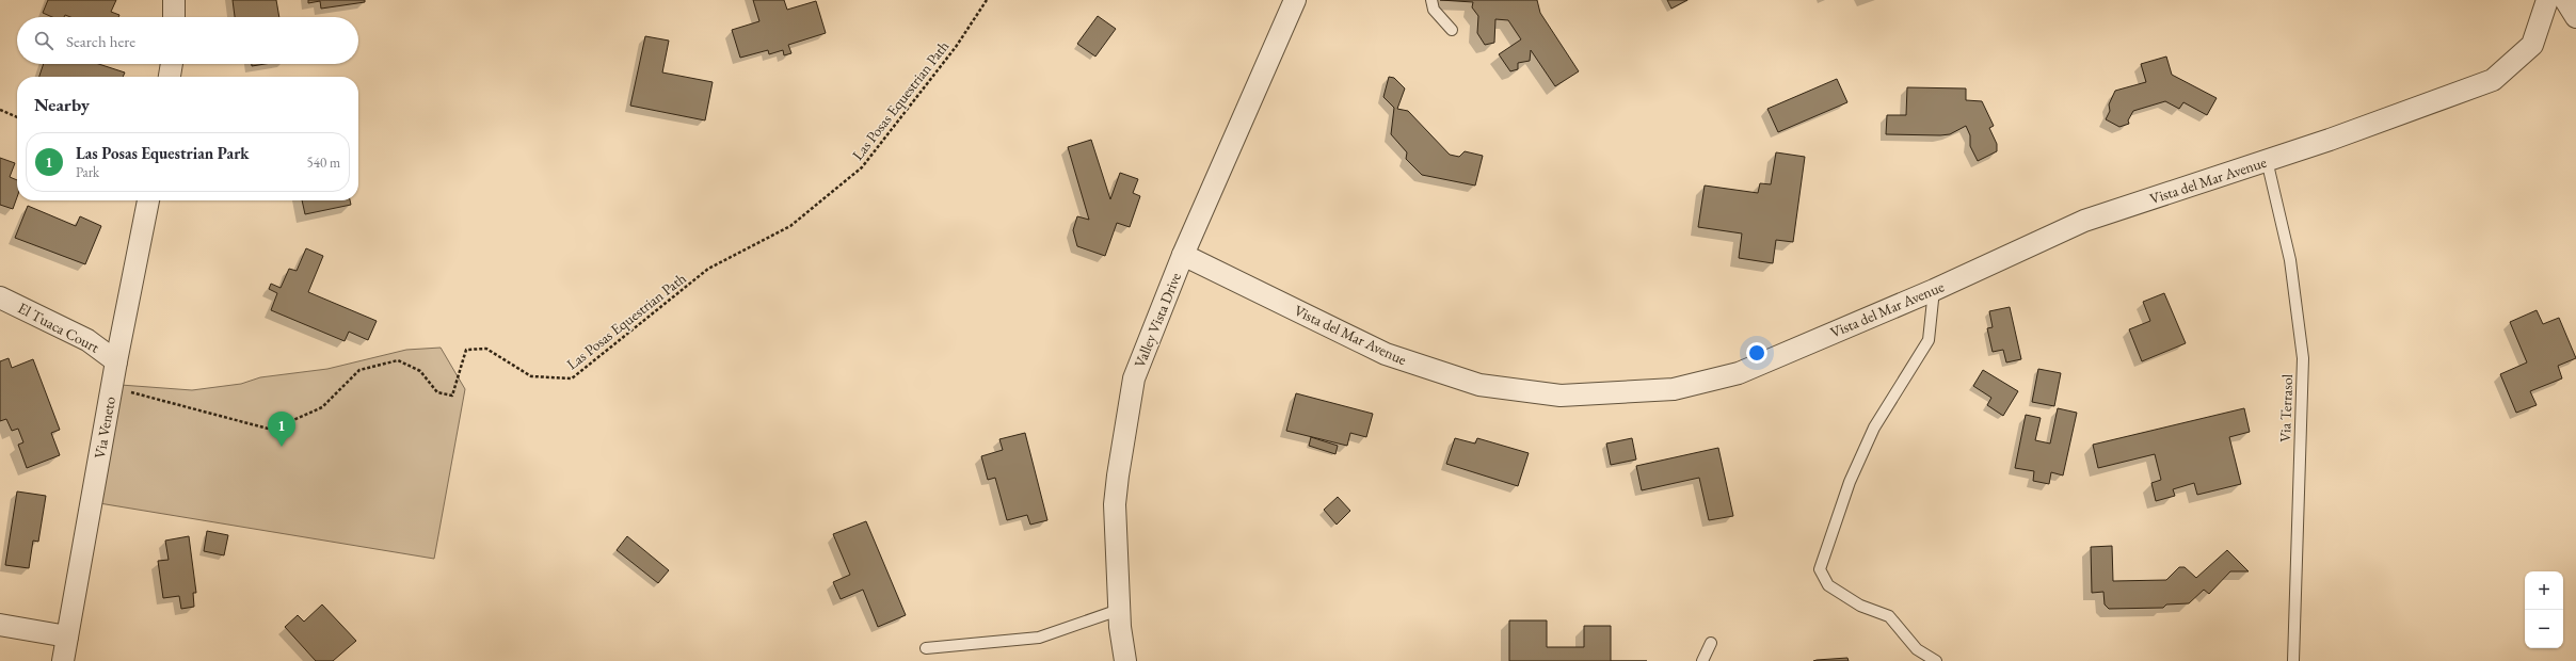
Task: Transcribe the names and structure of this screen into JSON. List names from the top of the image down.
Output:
{
  "streets": {
    "street": [
      "Vista del Mar Avenue",
      "Valley Vista Drive",
      "El Tuaca Court",
      "Via Veneto"
    ],
    "lane": ["Via Terrasol"],
    "path": ["Las Posas Equestrian Path"]
  },
  "crossings": [
    ["Las Posas Equestrian Path", "Via Veneto"],
    ["Vista del Mar Avenue", "Valley Vista Drive"],
    ["Vista del Mar Avenue", "Via Terrasol"],
    ["El Tuaca Court", "Via Veneto"]
  ],
  "page": {
    "search": "Search here",
    "heading": "Nearby",
    "list": [
      {
        "mark": "1",
        "name": "Las Posas Equestrian Park",
        "note": "Park",
        "value": "540 m"
      }
    ],
    "pins": "1",
    "map_buttons": ["+", "−"]
  }
}
